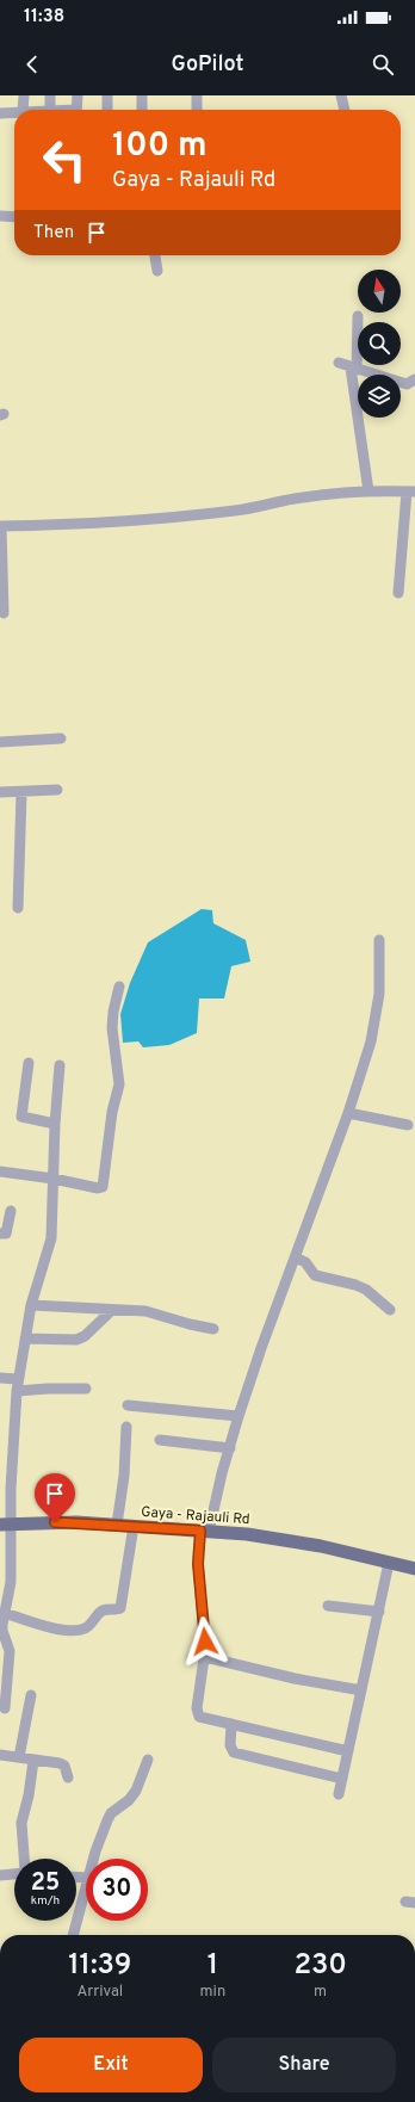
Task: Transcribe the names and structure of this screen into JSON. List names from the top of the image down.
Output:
{
  "streets": {
    "main road": ["Gaya - Rajauli Rd"]
  },
  "north": "top",
  "page": {
    "status": "11:38",
    "header": "GoPilot",
    "turn": ["100 m", "Gaya - Rajauli Rd"],
    "then": "Then",
    "speed": "25 km/h",
    "limit": "30",
    "eta": [
      "11:39",
      "Arrival",
      "1",
      "min",
      "230",
      "m"
    ],
    "buttons": ["Exit", "Share"]
  }
}
